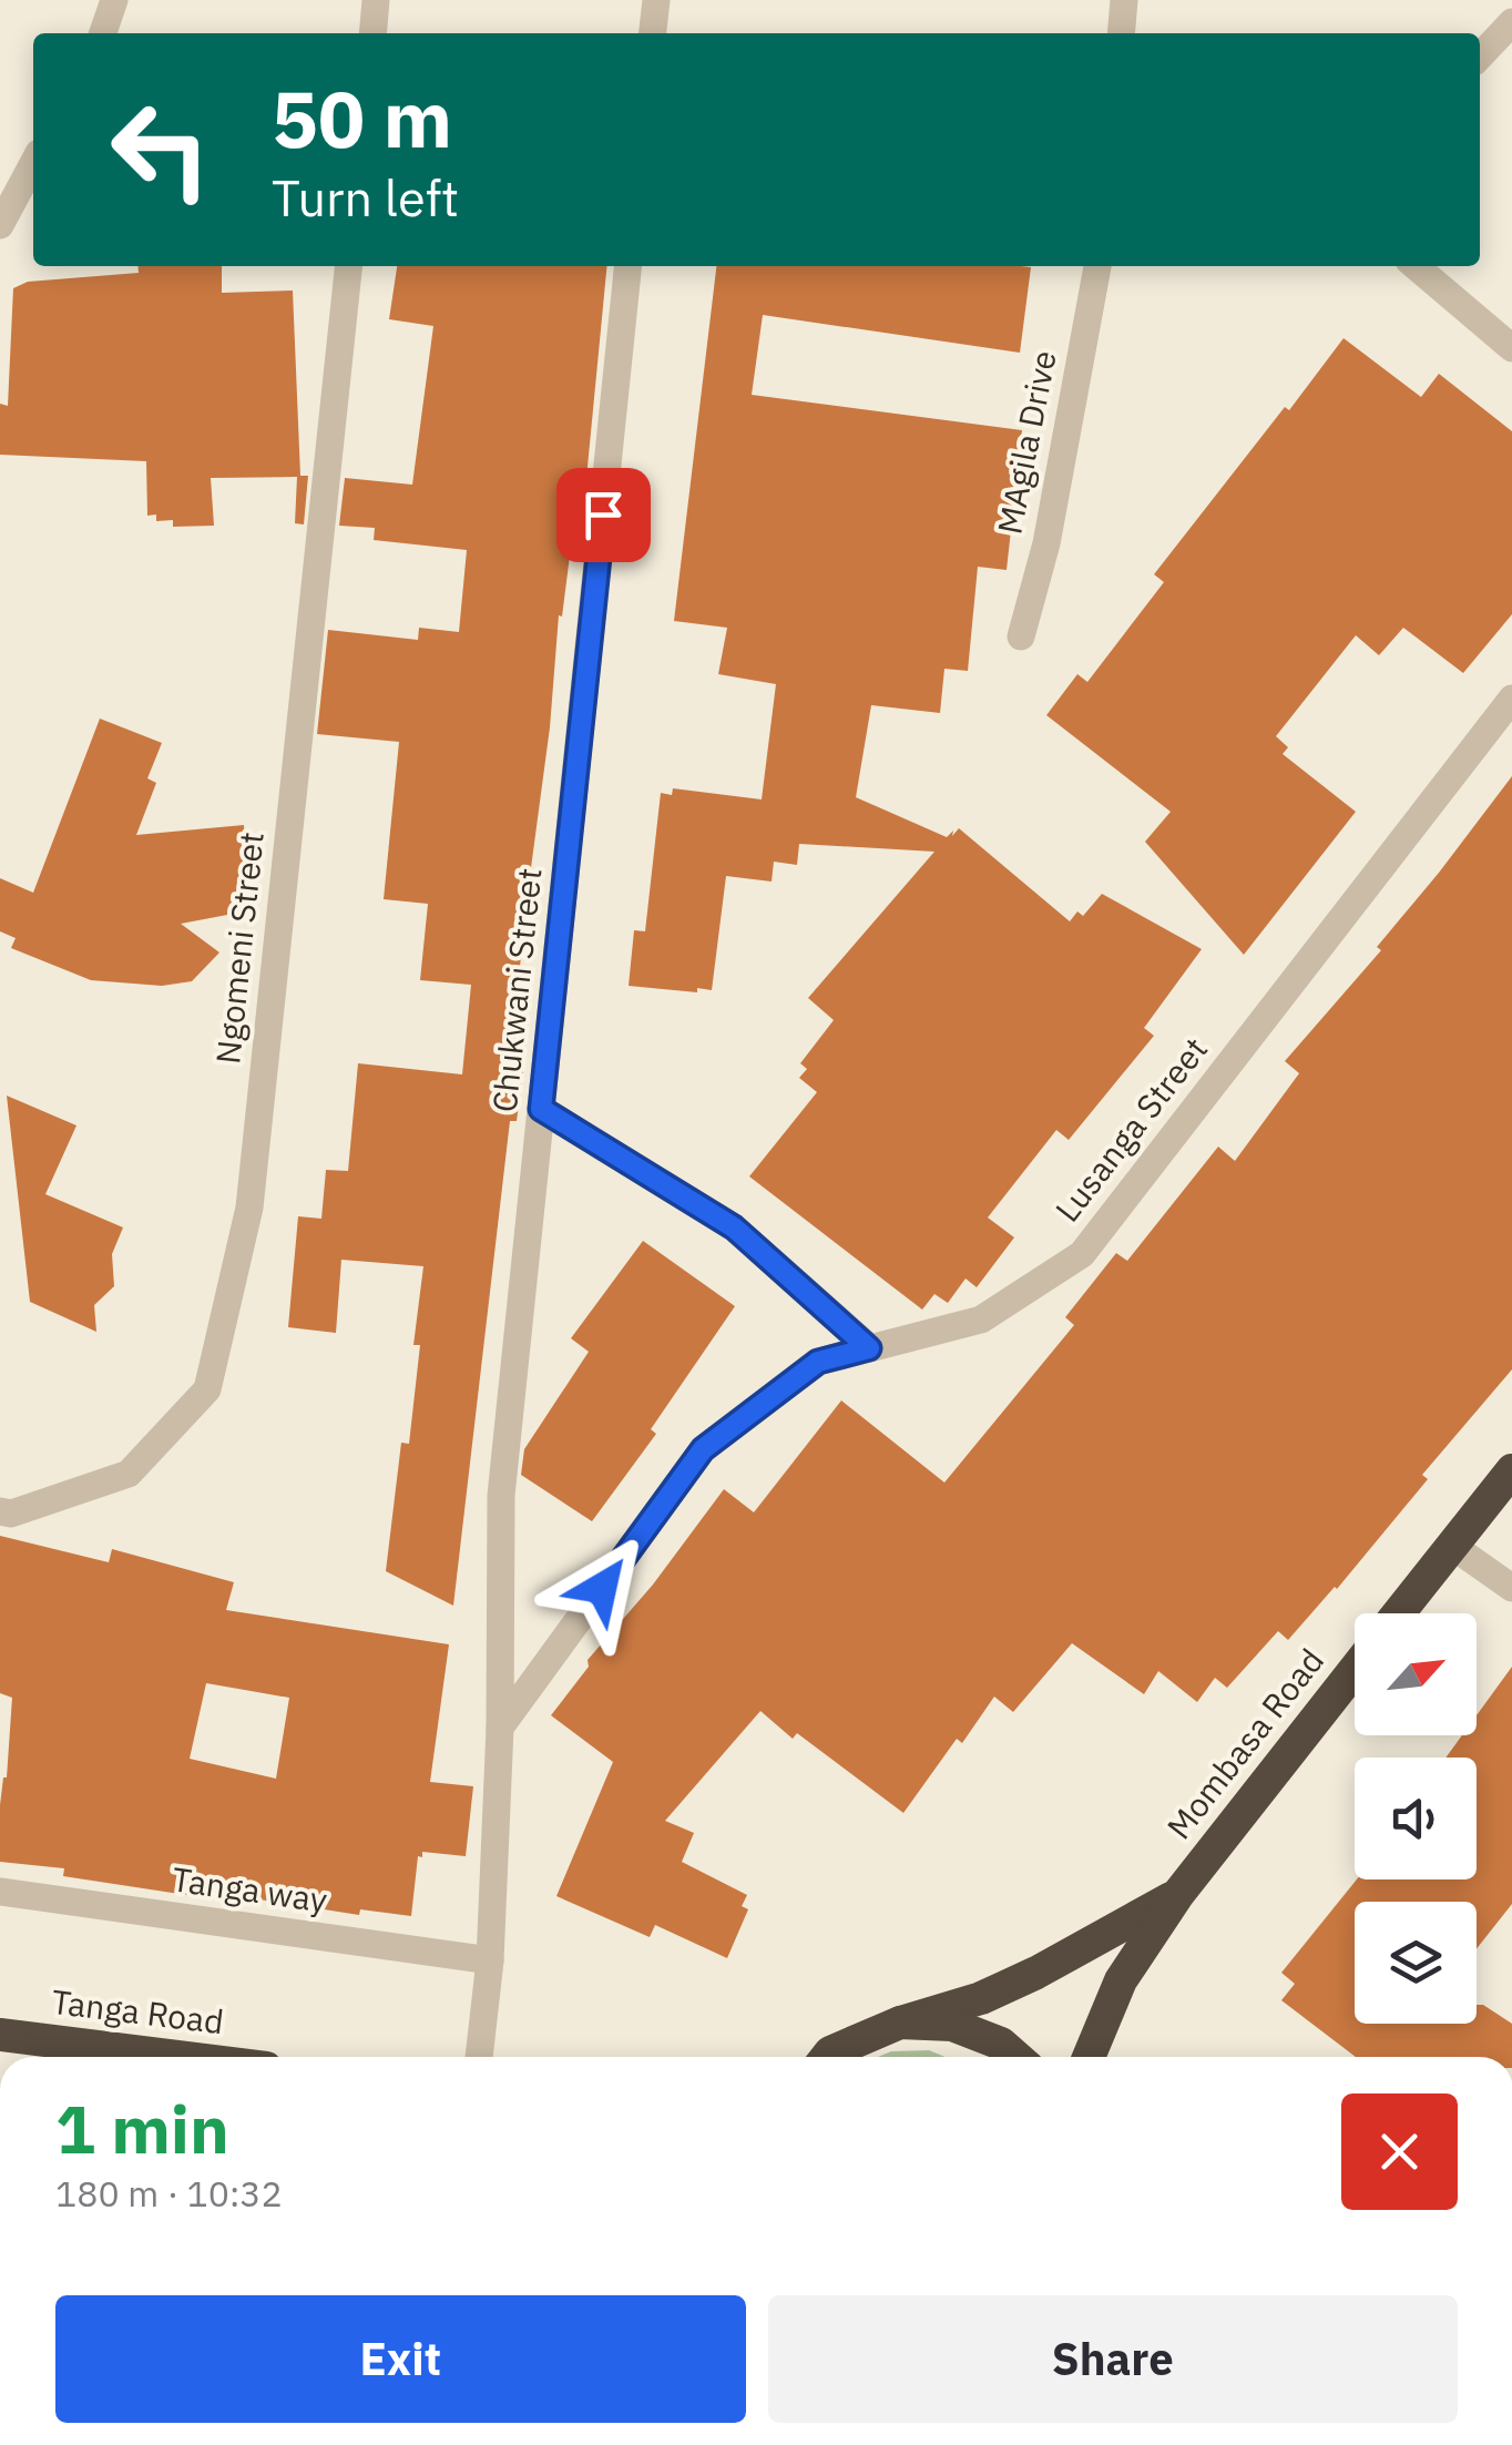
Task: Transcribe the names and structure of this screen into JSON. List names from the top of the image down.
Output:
{
  "streets": {
    "highway": ["Mombasa Road", "Tanga Road"],
    "street": [
      "MAgila Drive",
      "Ngomeni Street",
      "Chukwani Street",
      "Lusanga Street",
      "Tanga way"
    ]
  },
  "crossings": [
    ["Chukwani Street", "Lusanga Street"],
    ["Chukwani Street", "Tanga way"]
  ],
  "north": "top right",
  "page": {
    "turn": ["50 m", "Turn left"],
    "heading": ["1 min", "180 m · 10:32"],
    "buttons": ["Exit", "Share"]
  }
}
